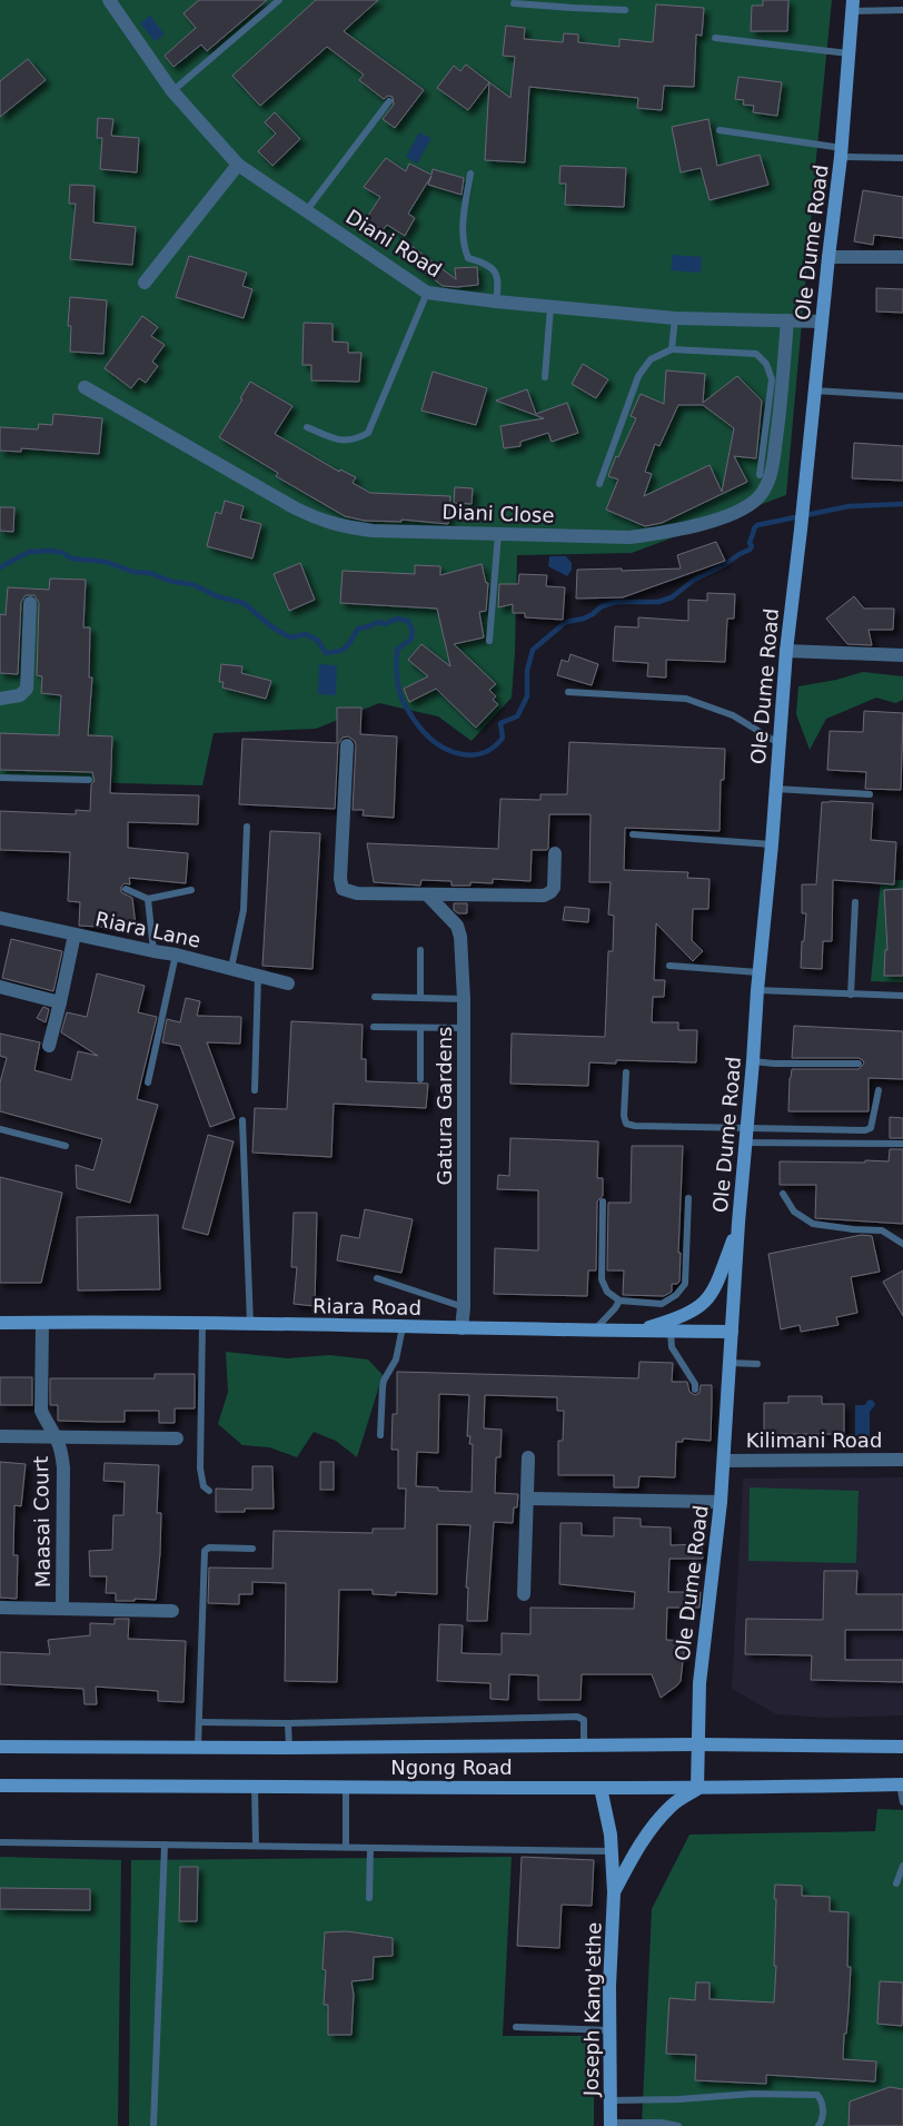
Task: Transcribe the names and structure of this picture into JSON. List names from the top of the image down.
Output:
{
  "streets": {
    "street": [
      "Ole Dume Road",
      "Diani Road",
      "Diani Close",
      "Riara Lane",
      "Gatura Gardens",
      "Riara Road",
      "Kilimani Road",
      "Maasai Court",
      "Ngong Road",
      "Joseph Kang'ethe"
    ]
  },
  "crossings": [
    ["Ole Dume Road", "Diani Road"],
    ["Ole Dume Road", "Riara Road"],
    ["Ole Dume Road", "Kilimani Road"],
    ["Ole Dume Road", "Ngong Road"],
    ["Diani Road", "Diani Close"],
    ["Gatura Gardens", "Riara Road"],
    ["Riara Road", "Maasai Court"],
    ["Ngong Road", "Joseph Kang'ethe"]
  ]
}
